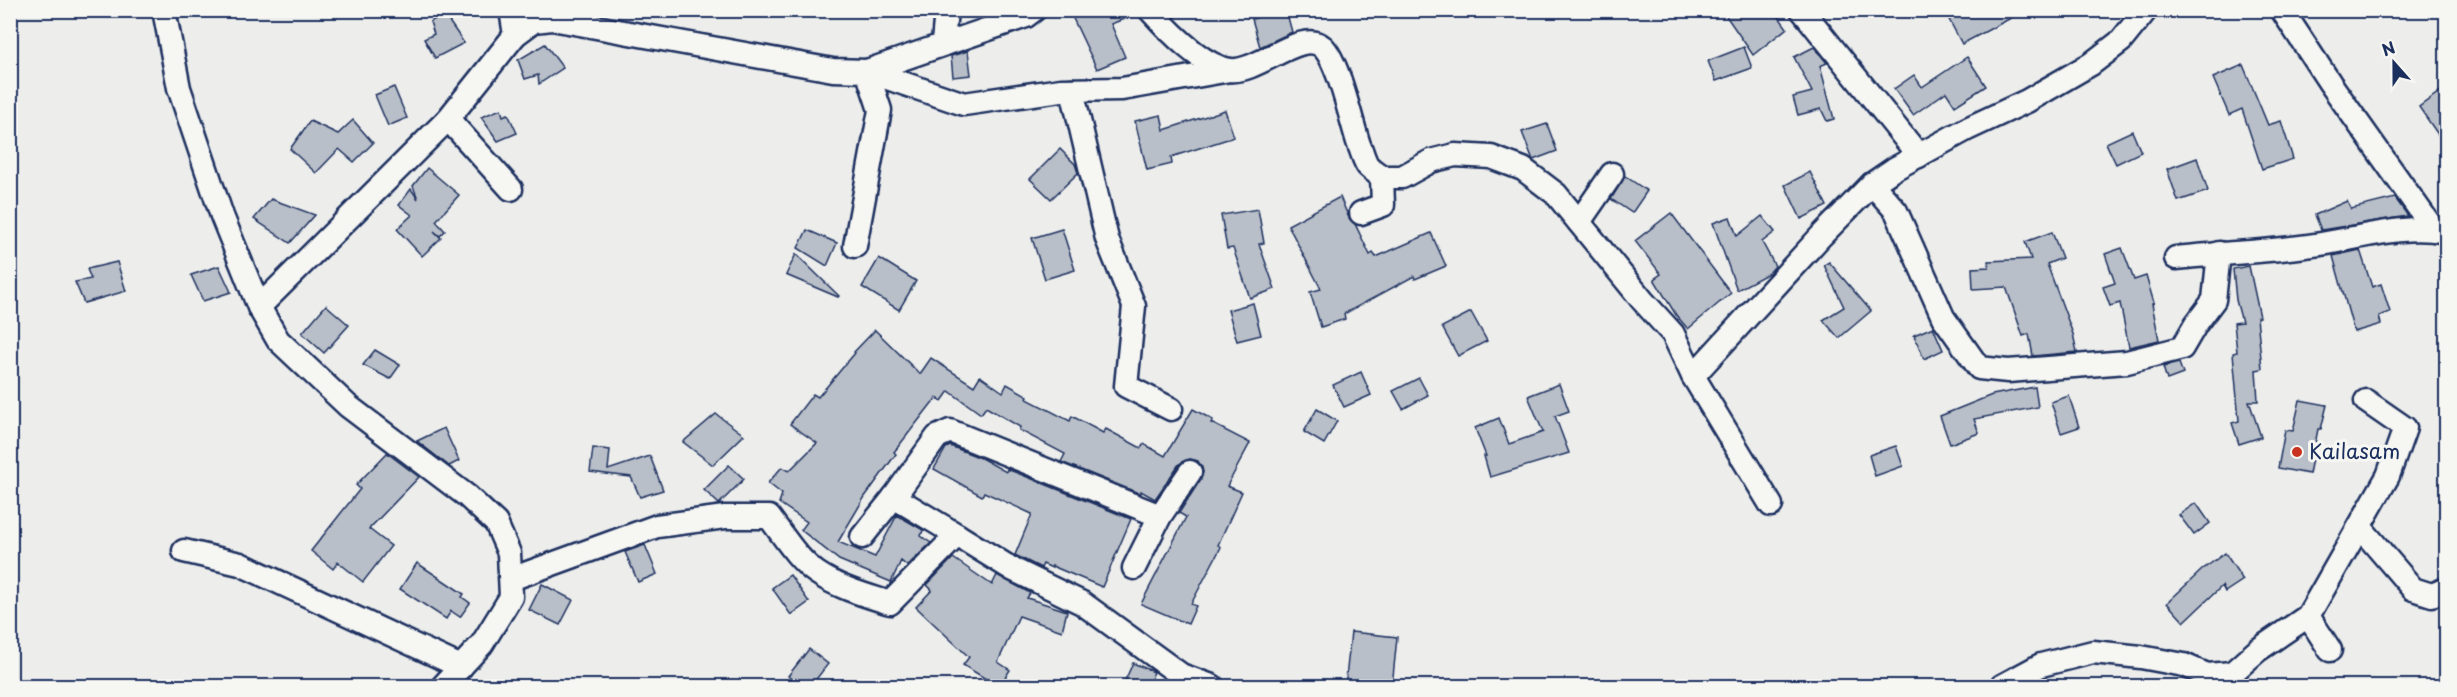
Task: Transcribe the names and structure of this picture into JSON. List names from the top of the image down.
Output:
{
  "places": ["Kailasam"],
  "north": "top"
}
